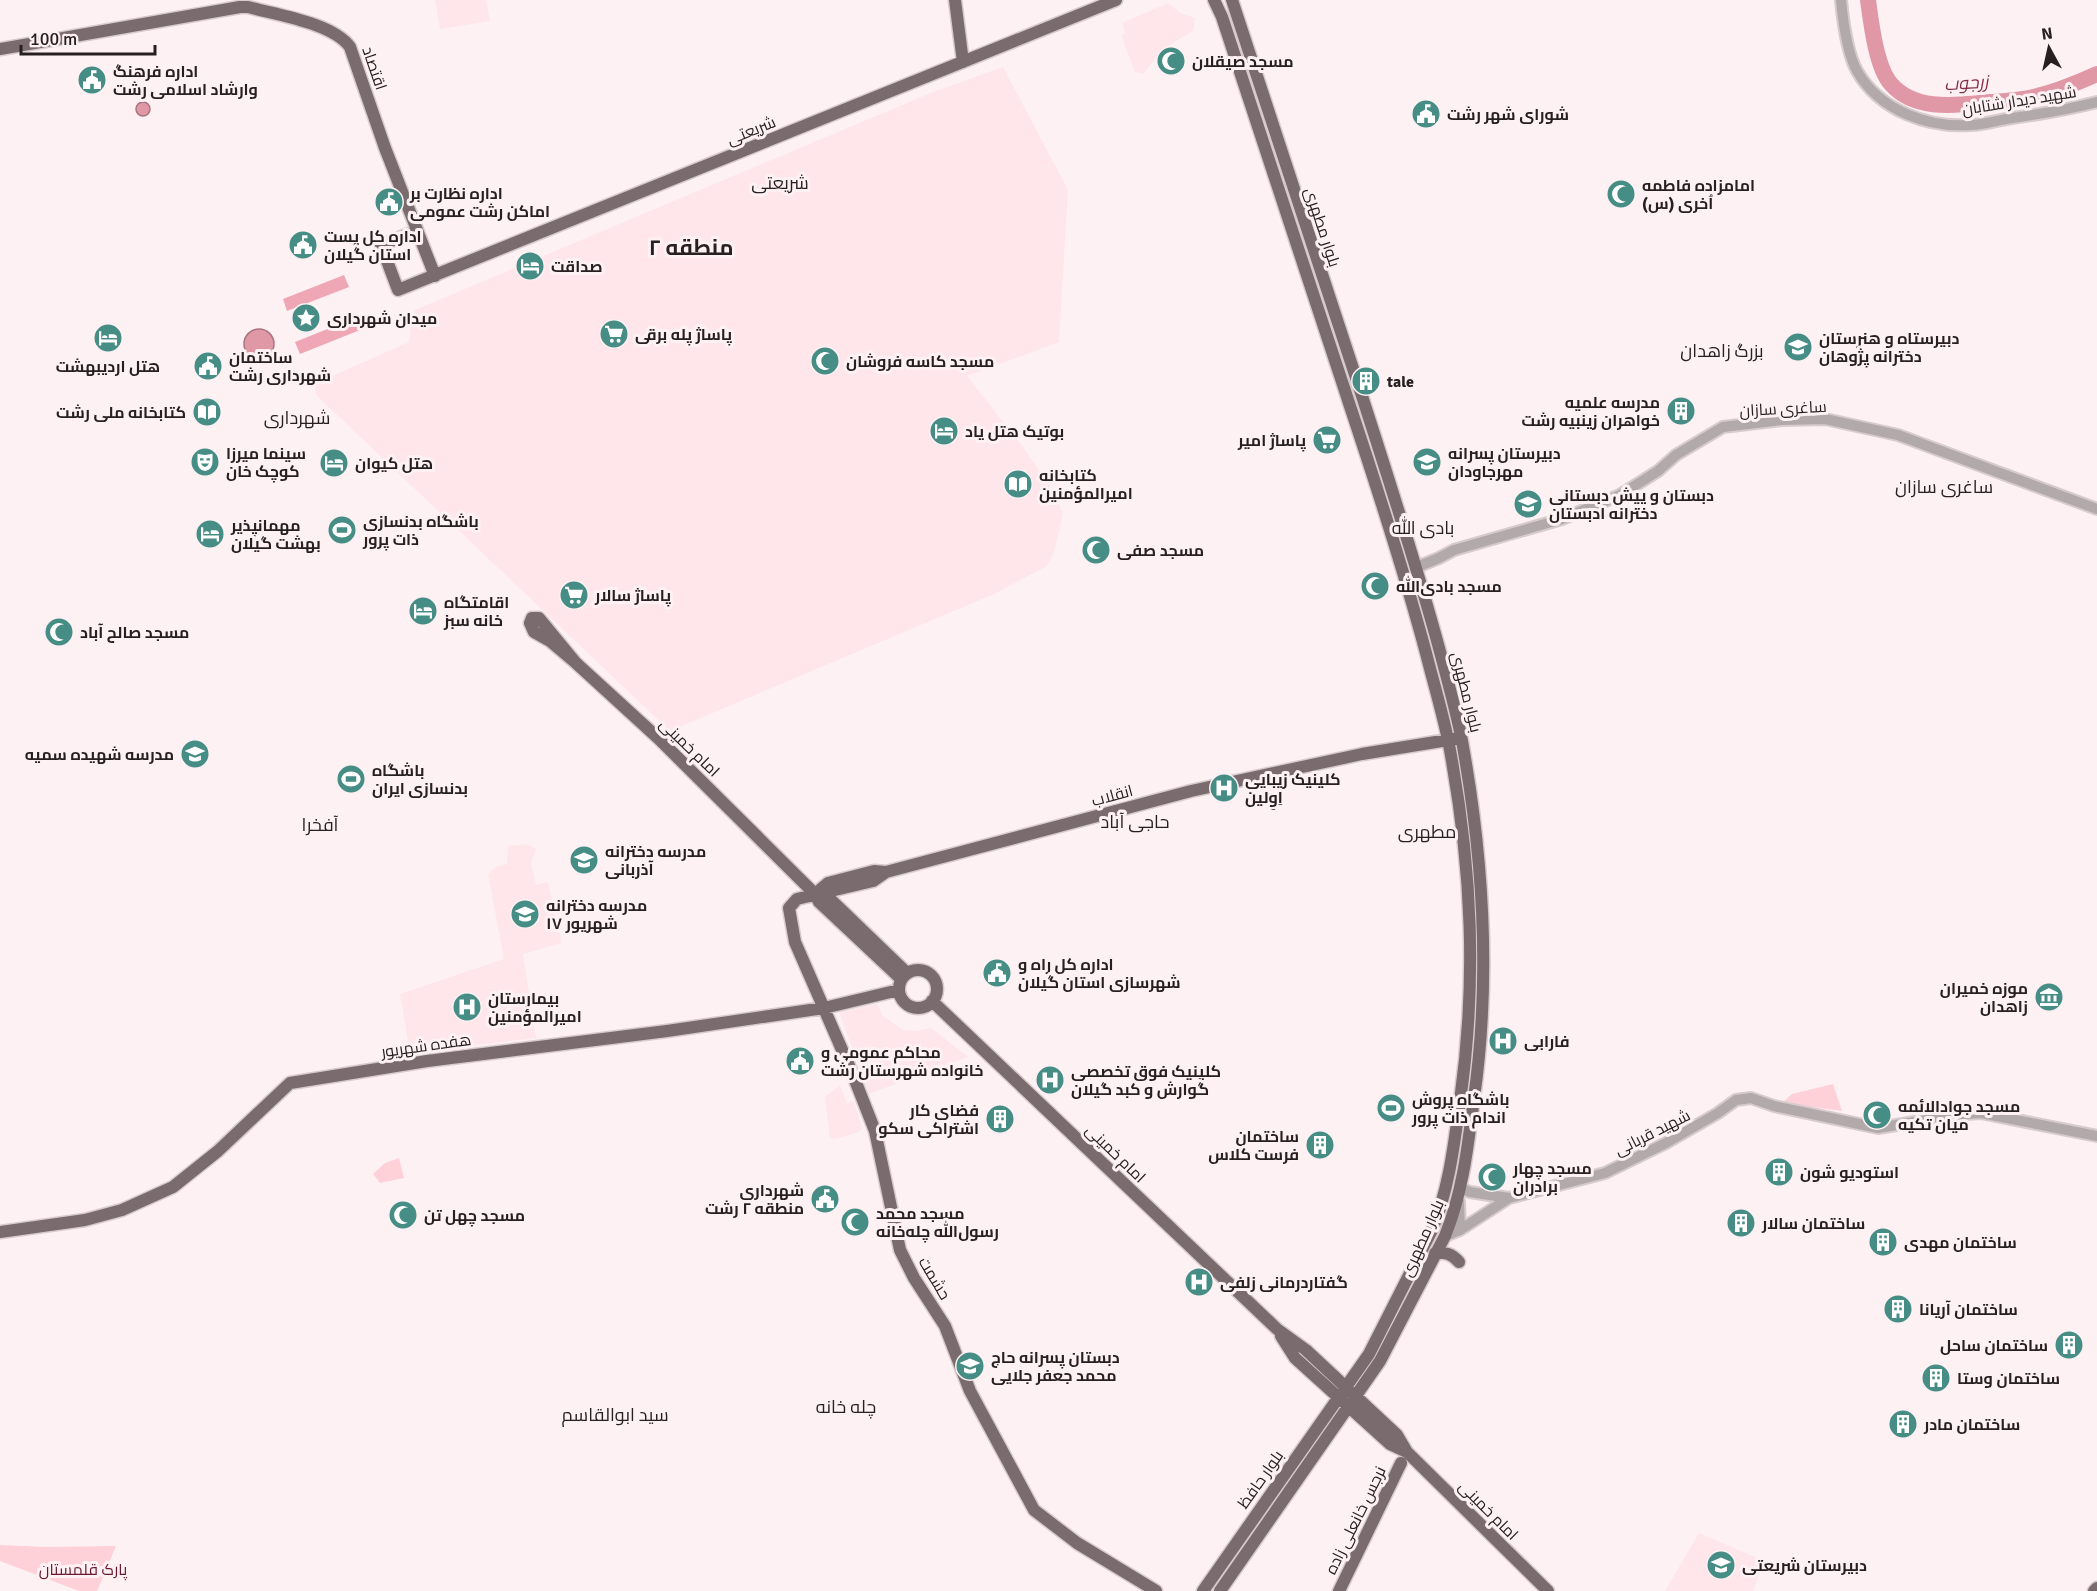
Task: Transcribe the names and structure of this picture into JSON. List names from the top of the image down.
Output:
{
  "streets": {
    "main road": [
      "اقتصاد",
      "شریعتی",
      "بلوار مطهری",
      "امام خمینی",
      "انقلاب",
      "هفده شهریور",
      "حشمت",
      "بلوار حافظ",
      "نرجس خانعلی زاده"
    ],
    "street": ["شهید دیدار شتابان", "ساغری سازان", "شهید قربانی"]
  },
  "crossings": [
    ["اقتصاد", "شریعتی"],
    ["بلوار مطهری", "ساغری سازان"],
    ["بلوار مطهری", "امام خمینی"],
    ["بلوار مطهری", "انقلاب"],
    ["بلوار مطهری", "شهید قربانی"],
    ["بلوار مطهری", "بلوار حافظ"],
    ["امام خمینی", "انقلاب"],
    ["امام خمینی", "هفده شهریور"],
    ["امام خمینی", "حشمت"],
    ["امام خمینی", "بلوار حافظ"],
    ["امام خمینی", "نرجس خانعلی زاده"],
    ["انقلاب", "حشمت"],
    ["هفده شهریور", "حشمت"]
  ],
  "districts": [
    "شریعتی",
    "منطقه ۲",
    "بزرگ زاهدان",
    "شهرداری",
    "ساغری سازان",
    "بادی الله",
    "حاجی آباد",
    "آفخرا",
    "مطهری",
    "چله خانه",
    "سید ابوالقاسم"
  ],
  "water": ["زرجوب"],
  "parks": ["پارک قلمستان"],
  "places": {
    "mosque": [
      "مسجد صیقلان",
      "امامزاده فاطمه اُخری (س)",
      "مسجد کاسه فروشان",
      "مسجد صفی",
      "مسجد بادی‌الله",
      "مسجد صالح آباد",
      "مسجد جوادالائمه میان تکیه",
      "مسجد چهار برادران",
      "مسجد چهل تن",
      "مسجد محمد رسول‌‌الله چله‌خانه"
    ],
    "public building": [
      "اداره فرهنگ وارشاد اسلامی رشت",
      "شورای شهر رشت",
      "اداره نظارت بر اماکن رشت عمومی",
      "اداره کل پست استان گیلان",
      "ساختمان شهرداری رشت",
      "اداره کل راه و شهرسازی استان گیلان",
      "محاکم عمومی و خانواده شهرستان رشت",
      "شهرداری منطقه ۲ رشت"
    ],
    "hotel": [
      "صداقت",
      "هتل اردیبهشت",
      "بوتیک هتل یاد",
      "هتل کیوان",
      "مهمانپذیر بهشت گیلان",
      "اقامتگاه خانه سبز"
    ],
    "place": ["میدان شهرداری"],
    "supermarket": ["پاساژ پله برقی", "پاساژ امیر", "پاساژ سالار"],
    "school or university": [
      "دبیرستاه و هنرستان دخترانه پژوهان",
      "دبیرستان پسرانه مهرجاودان",
      "دبستان و پیش دبستانی دخترانه ادبستان",
      "مدرسه شهیده سمیه",
      "مدرسه دخترانه آذربانی",
      "مدرسه دخترانه ۱۷ شهریور",
      "دبستان پسرانه حاج محمد جعفر جلایی",
      "دبیرستان شریعتی"
    ],
    "building": [
      "tale",
      "مدرسه علمیه خواهران زینبیه رشت",
      "فضای کار اشتراکی سکو",
      "ساختمان فرست کلاس",
      "استودیو شون",
      "ساختمان سالار",
      "ساختمان مهدی",
      "ساختمان آریانا",
      "ساختمان ساحل",
      "ساختمان وستا",
      "ساختمان مادر"
    ],
    "library": ["کتابخانه ملی رشت", "کتابخانه امیرالمؤمنین"],
    "theatre": ["سینما میرزا کوچک خان"],
    "sports": ["باشگاه بدنسازی ذات پرور", "باشگاه بدنسازی ایران", "باشگاه پروش اندام ذات پرور"],
    "hospital": [
      "کلینیک زیبایی اِوِلین",
      "بیمارستان امیرالمؤمنین",
      "فارابی",
      "کلینیک فوق تخصصی گوارش و کبد گیلان",
      "گفتاردرمانی زلفی"
    ],
    "museum": ["موزه خمیران زاهدان"]
  },
  "scale_bar": "100 m",
  "north": "top"
}
